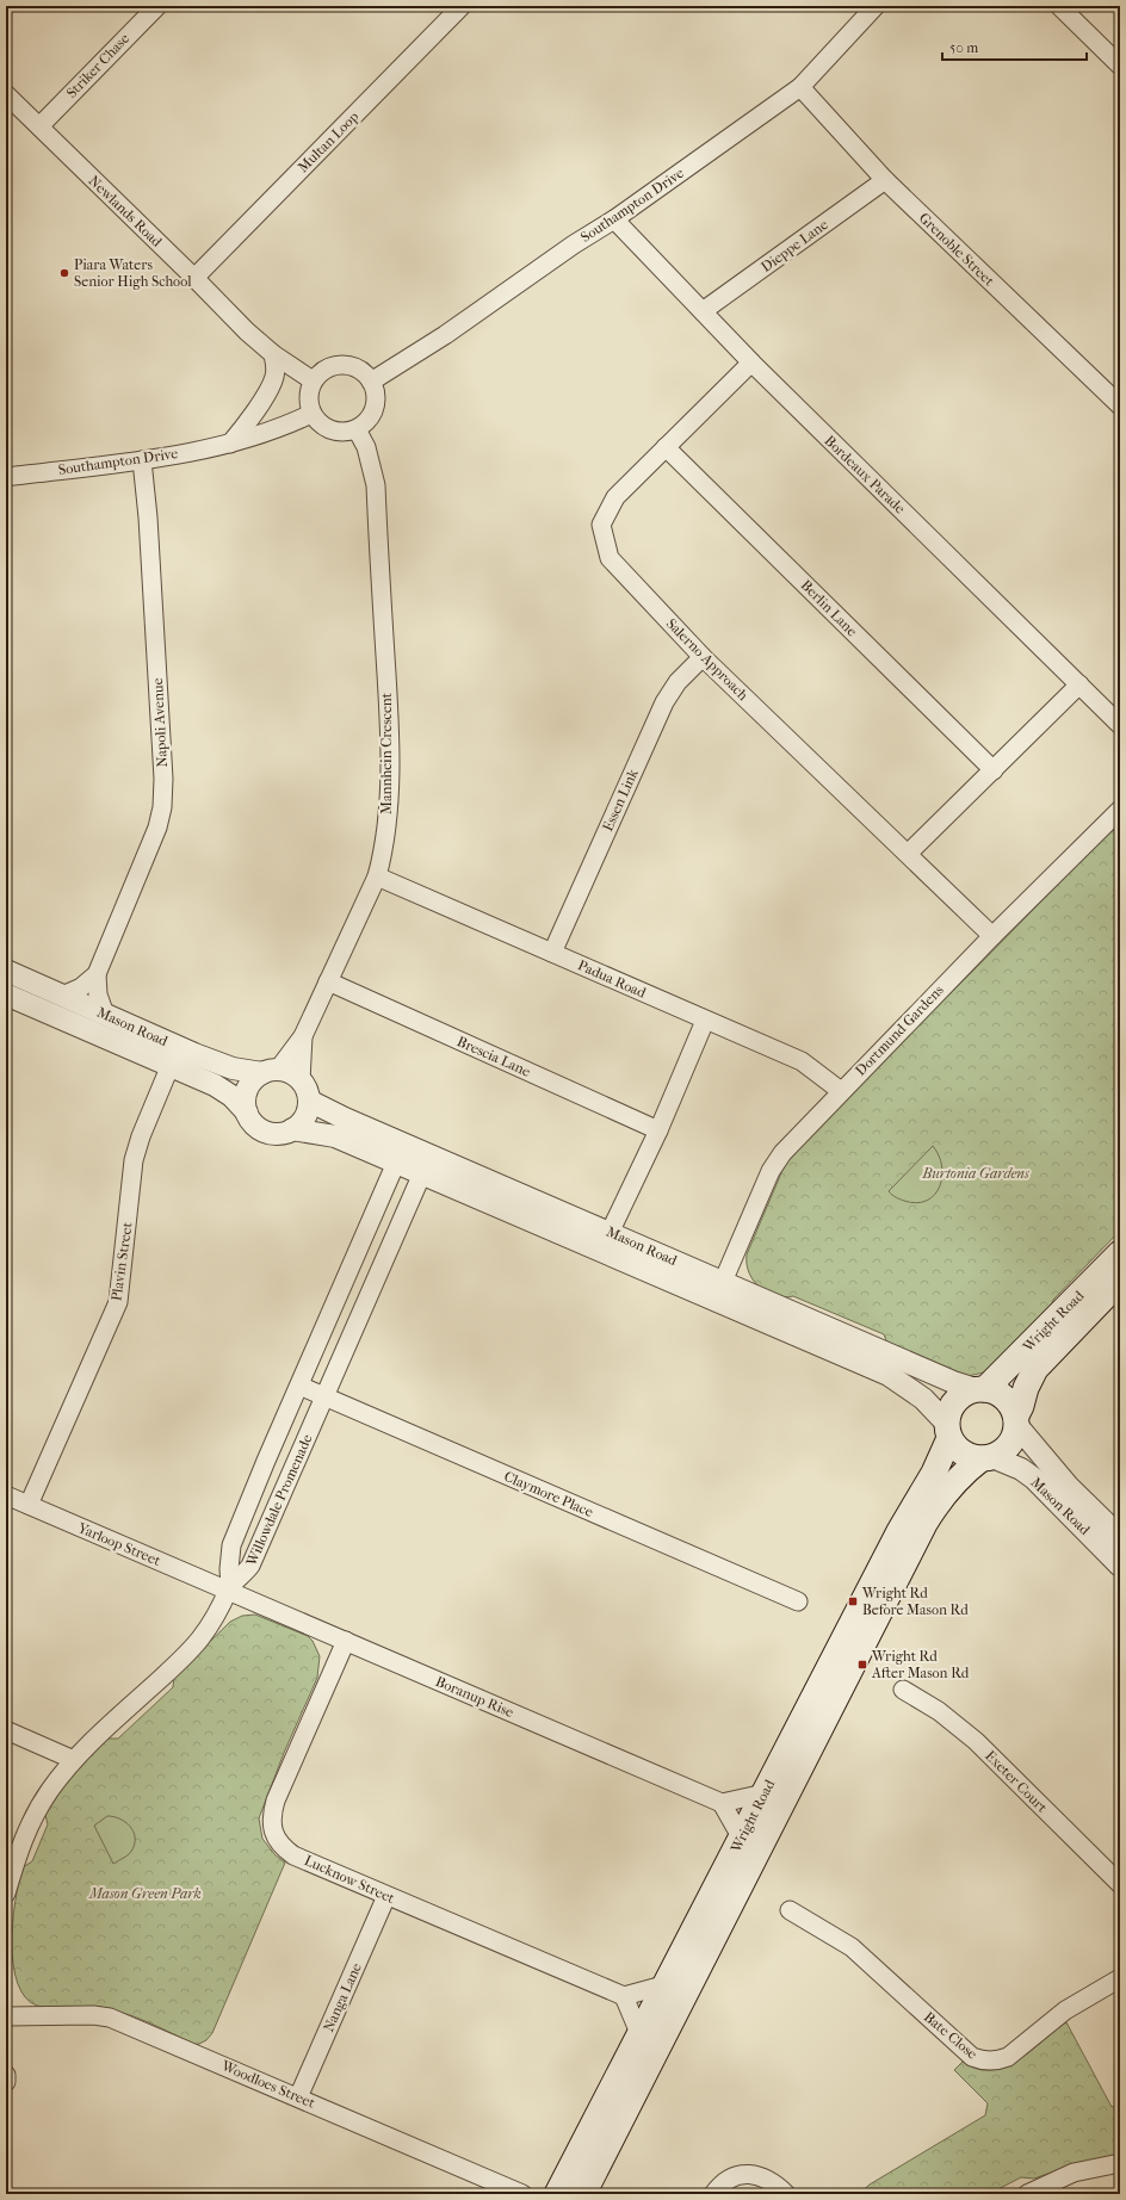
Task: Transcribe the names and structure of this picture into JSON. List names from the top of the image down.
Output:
{
  "streets": {
    "main road": ["Wright Road"],
    "street": [
      "Striker Chase",
      "Multan Loop",
      "Southampton Drive",
      "Newlands Road",
      "Dieppe Lane",
      "Grenoble Street",
      "Bordeaux Parade",
      "Berlin Lane",
      "Salerno Approach",
      "Napoli Avenue",
      "Mannhein Crescent",
      "Essen Link",
      "Padua Road",
      "Mason Road",
      "Dortmund Gardens",
      "Brescia Lane",
      "Plavin Street",
      "Claymore Place",
      "Willowdale Promenade",
      "Yarloop Street",
      "Boranup Rise",
      "Exeter Court",
      "Lucknow Street",
      "Nanga Lane",
      "Bate Close",
      "Woodloes Street"
    ]
  },
  "crossings": [
    ["Striker Chase", "Newlands Road"],
    ["Multan Loop", "Newlands Road"],
    ["Southampton Drive", "Newlands Road"],
    ["Southampton Drive", "Grenoble Street"],
    ["Southampton Drive", "Bordeaux Parade"],
    ["Southampton Drive", "Napoli Avenue"],
    ["Southampton Drive", "Mannhein Crescent"],
    ["Newlands Road", "Mannhein Crescent"],
    ["Dieppe Lane", "Grenoble Street"],
    ["Dieppe Lane", "Bordeaux Parade"],
    ["Bordeaux Parade", "Salerno Approach"],
    ["Berlin Lane", "Salerno Approach"],
    ["Salerno Approach", "Essen Link"],
    ["Salerno Approach", "Dortmund Gardens"],
    ["Napoli Avenue", "Mason Road"],
    ["Mannhein Crescent", "Padua Road"],
    ["Mannhein Crescent", "Mason Road"],
    ["Mannhein Crescent", "Brescia Lane"],
    ["Essen Link", "Padua Road"],
    ["Padua Road", "Dortmund Gardens"],
    ["Mason Road", "Dortmund Gardens"],
    ["Mason Road", "Plavin Street"],
    ["Mason Road", "Wright Road"],
    ["Mason Road", "Willowdale Promenade"],
    ["Plavin Street", "Yarloop Street"],
    ["Claymore Place", "Willowdale Promenade"],
    ["Willowdale Promenade", "Yarloop Street"],
    ["Willowdale Promenade", "Boranup Rise"],
    ["Yarloop Street", "Boranup Rise"],
    ["Boranup Rise", "Lucknow Street"],
    ["Lucknow Street", "Nanga Lane"],
    ["Nanga Lane", "Woodloes Street"]
  ],
  "parks": ["Burtonia Gardens", "Mason Green Park"],
  "places": {
    "other": ["Piara Waters Senior High School"],
    "transit": ["Wright Rd Before Mason Rd", "Wright Rd After Mason Rd"]
  },
  "scale_bar": "50 m"
}
